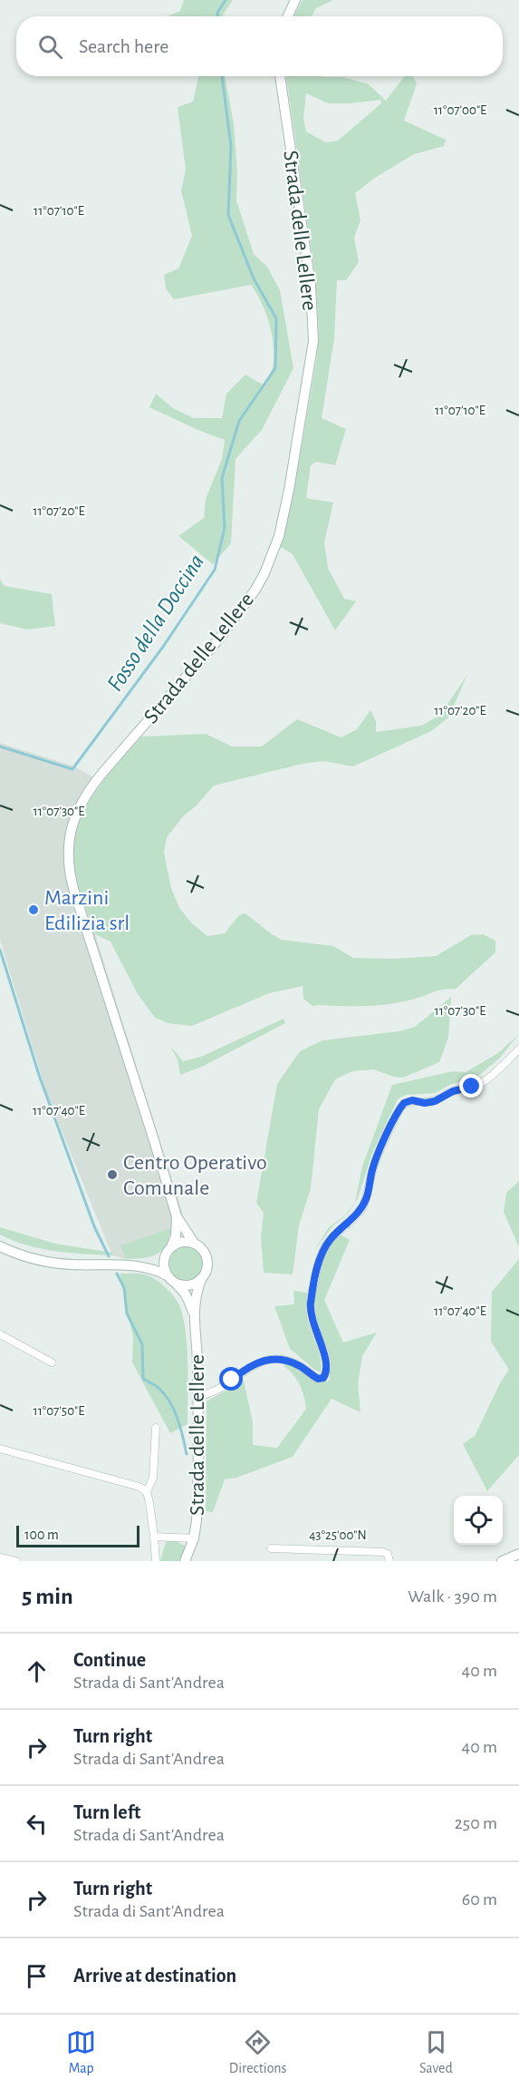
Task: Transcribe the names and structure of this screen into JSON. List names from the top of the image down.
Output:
{
  "streets": {
    "street": ["Strada delle Lellere"]
  },
  "water": ["Fosso della Doccina"],
  "places": ["Marzini Edilizia srl", "Centro Operativo Comunale"],
  "scale_bar": "100 m",
  "page": {
    "search": "Search here",
    "scale": "100 m",
    "heading": ["5 min", "Walk · 390 m"],
    "list": [
      ["Continue", "Strada di Sant'Andrea", "40 m"],
      ["Turn right", "Strada di Sant'Andrea", "40 m"],
      ["Turn left", "Strada di Sant'Andrea", "250 m"],
      ["Turn right", "Strada di Sant'Andrea", "60 m"],
      "Arrive at destination"
    ],
    "nav": ["Map", "Directions", "Saved"]
  },
  "coordinates": [
    "11°07'00\"E",
    "11°07'10\"E",
    "11°07'20\"E",
    "11°07'30\"E",
    "11°07'40\"E",
    "11°07'50\"E",
    "43°25'00\"N"
  ]
}
